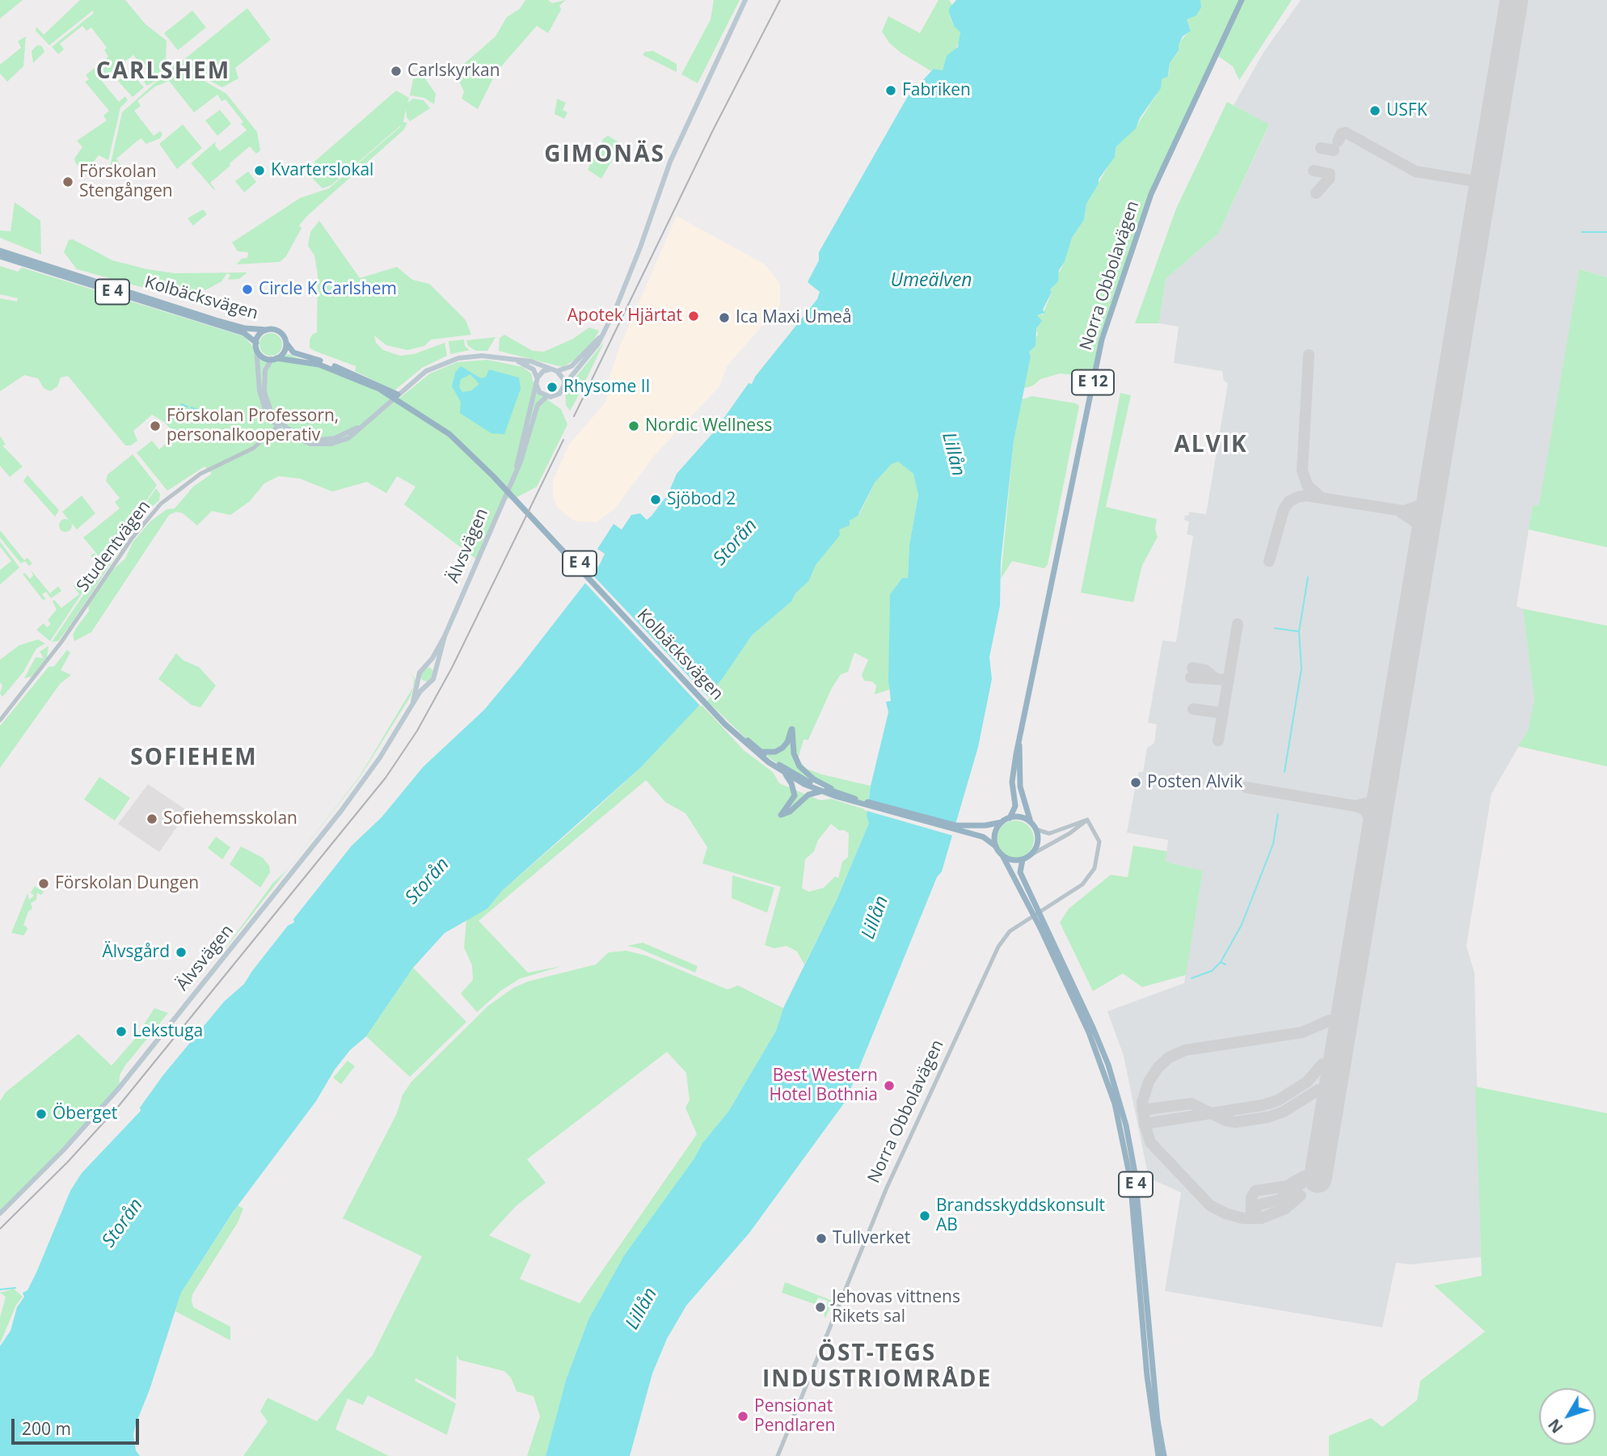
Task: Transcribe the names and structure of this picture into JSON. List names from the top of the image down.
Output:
{
  "streets": {
    "highway": [
      "Norra Obbolavägen",
      "E 4",
      "Kolbäcksvägen",
      "E 12"
    ],
    "main road": ["Älvsvägen"],
    "street": ["Studentvägen"]
  },
  "crossings": [
    ["Norra Obbolavägen", "E 4"],
    ["Norra Obbolavägen", "Kolbäcksvägen"],
    ["E 4", "Kolbäcksvägen"],
    ["Kolbäcksvägen", "Studentvägen"]
  ],
  "districts": [
    "CARLSHEM",
    "GIMONÄS",
    "ALVIK",
    "SOFIEHEM",
    "ÖST-TEGS INDUSTRIOMRÅDE"
  ],
  "water": ["Umeälven", "Lillån", "Storån"],
  "places": [
    "Carlskyrkan",
    "Fabriken",
    "USFK",
    "Kvarterslokal",
    "Förskolan Stengången",
    "Circle K Carlshem",
    "Apotek Hjärtat",
    "Ica Maxi Umeå",
    "Rhysome II",
    "Förskolan Professorn, personalkooperativ",
    "Nordic Wellness",
    "Sjöbod 2",
    "Posten Alvik",
    "Sofiehemsskolan",
    "Förskolan Dungen",
    "Älvsgård",
    "Lekstuga",
    "Best Western Hotel Bothnia",
    "Öberget",
    "Brandsskyddskonsult AB",
    "Tullverket",
    "Jehovas vittnens Rikets sal",
    "Pensionat Pendlaren"
  ],
  "scale_bar": "200 m",
  "north": "bottom left"
}
